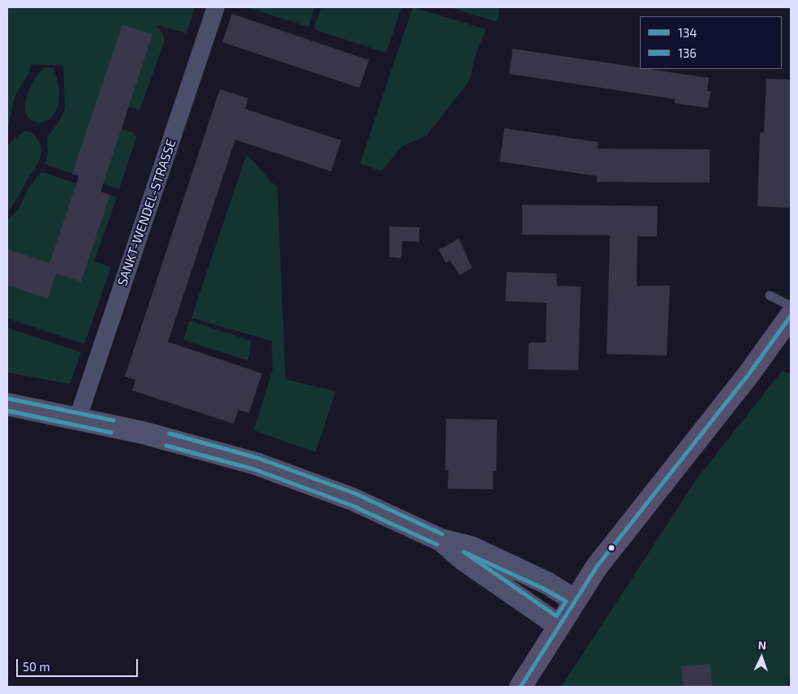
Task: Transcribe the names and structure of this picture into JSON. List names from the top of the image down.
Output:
{
  "streets": {
    "street": ["SANKT-WENDEL-STRASSE"]
  },
  "lines": ["transit line 134", "transit line 136"],
  "legend": ["134", "136"],
  "scale_bar": "50 m",
  "north": "top"
}
